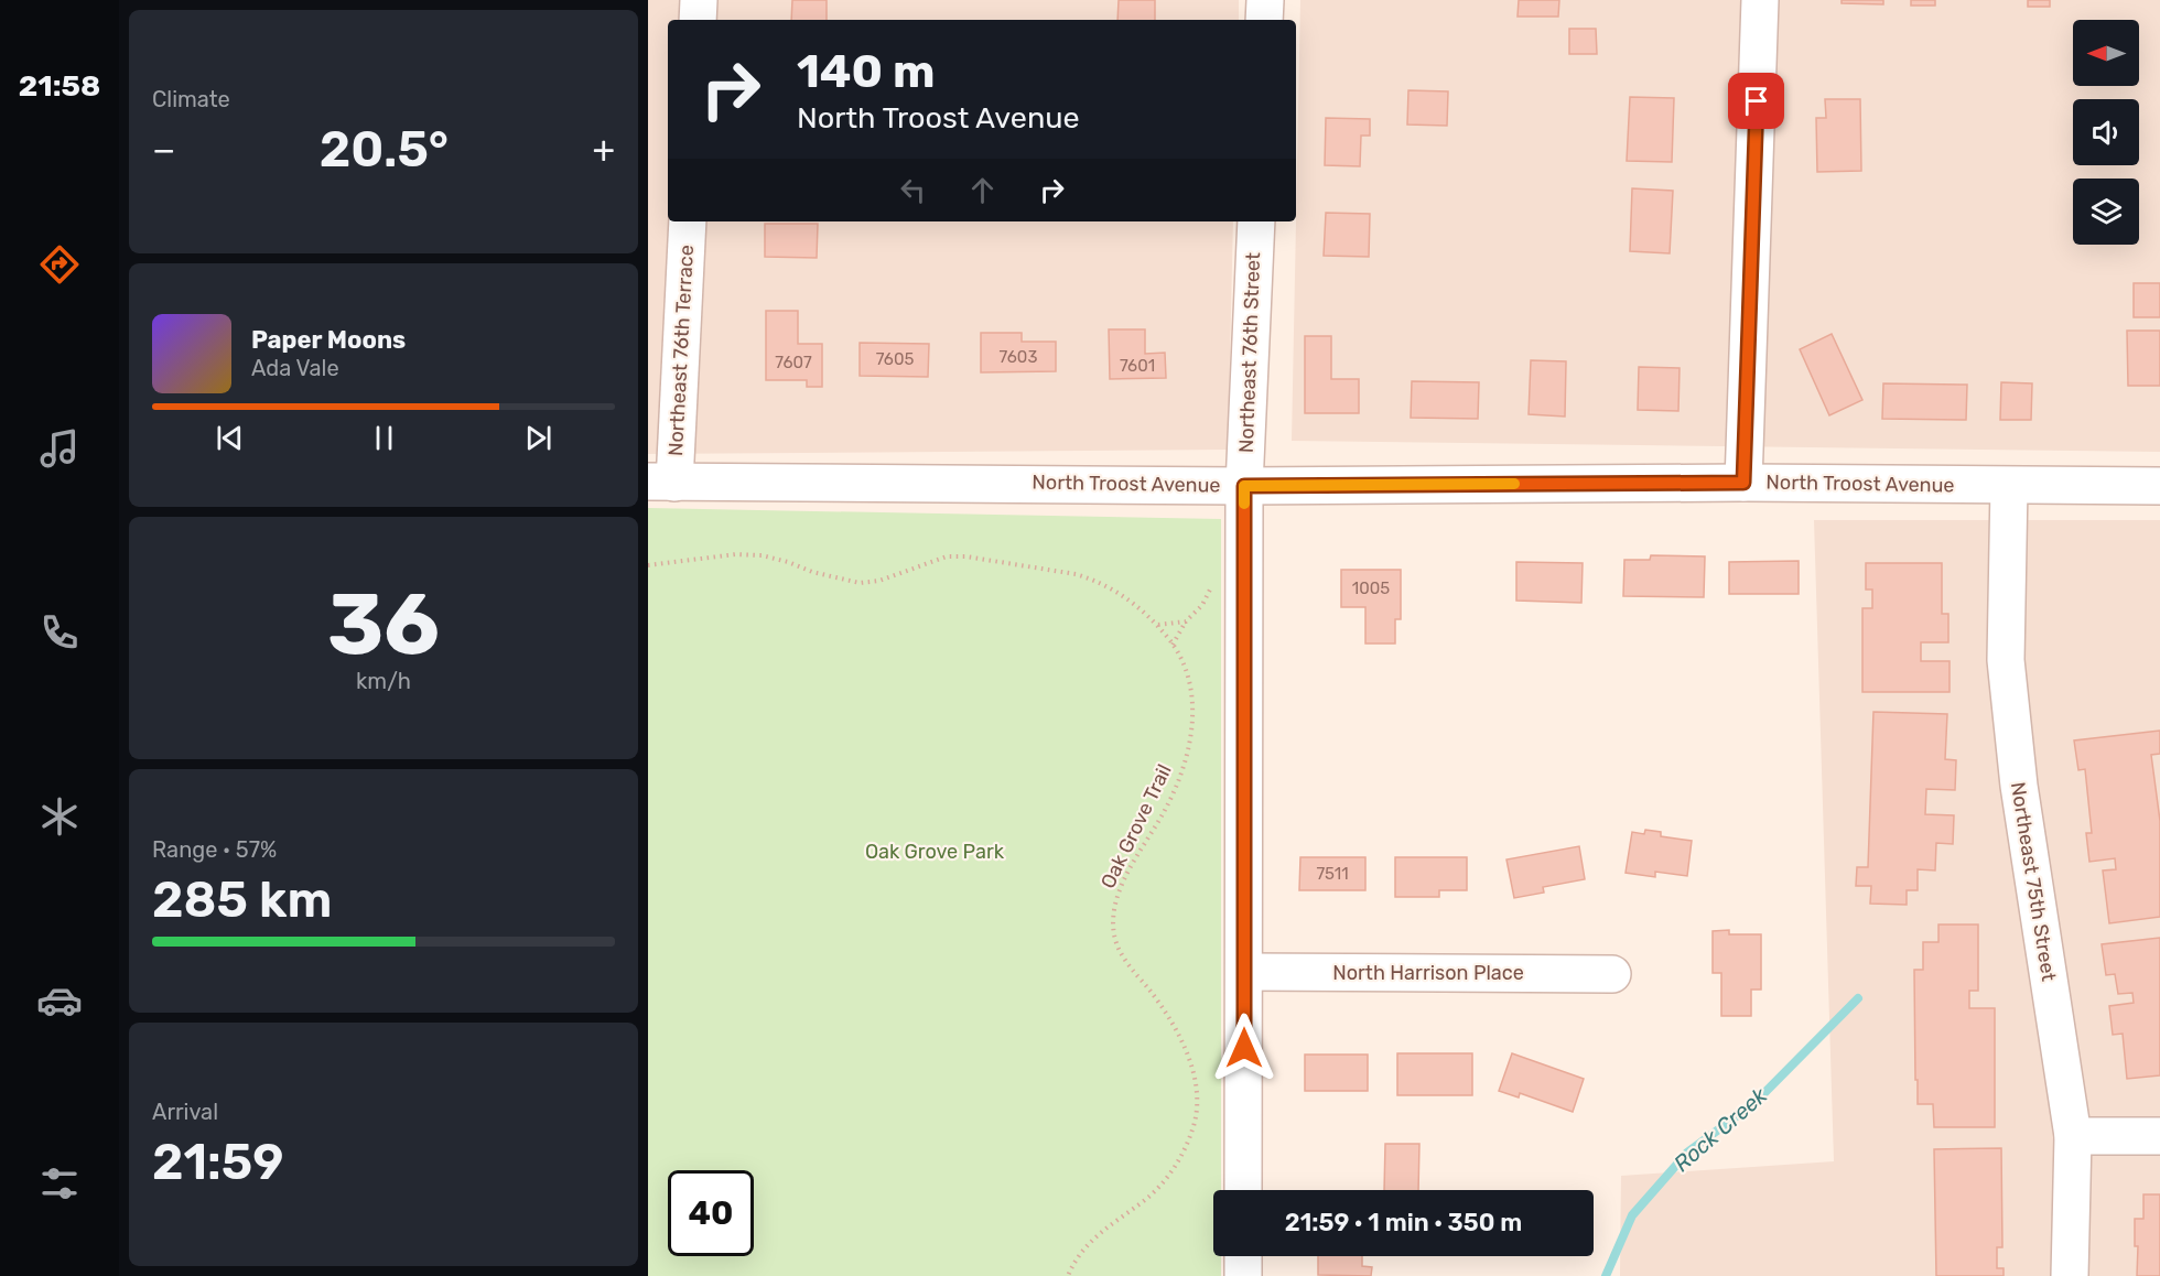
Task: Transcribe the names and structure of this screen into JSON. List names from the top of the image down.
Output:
{
  "streets": {
    "street": [
      "Northeast 76th Terrace",
      "Northeast 76th Street",
      "North Troost Avenue",
      "Northeast 75th Street",
      "North Harrison Place"
    ],
    "path": ["Oak Grove Trail"]
  },
  "crossings": [
    ["Northeast 76th Terrace", "North Troost Avenue"],
    ["Northeast 76th Street", "North Troost Avenue"],
    ["Northeast 76th Street", "North Harrison Place"],
    ["North Troost Avenue", "Northeast 75th Street"]
  ],
  "water": ["Rock Creek"],
  "parks": ["Oak Grove Park"],
  "house_numbers": [
    "7603",
    "7605",
    "7607",
    "7601",
    "1005",
    "7511"
  ],
  "north": "left",
  "page": {
    "tabs": "21:58",
    "tile": [
      "Climate",
      ["36", "km/h"],
      ["Range · 57%", "285 km"],
      ["Arrival", "21:59"]
    ],
    "turn": ["140 m", "North Troost Avenue"],
    "heat": ["−", "20.5°", "+"],
    "song": ["Paper Moons", "Ada Vale"],
    "limit": "40",
    "trip": "21:59 · 1 min · 350 m"
  }
}
